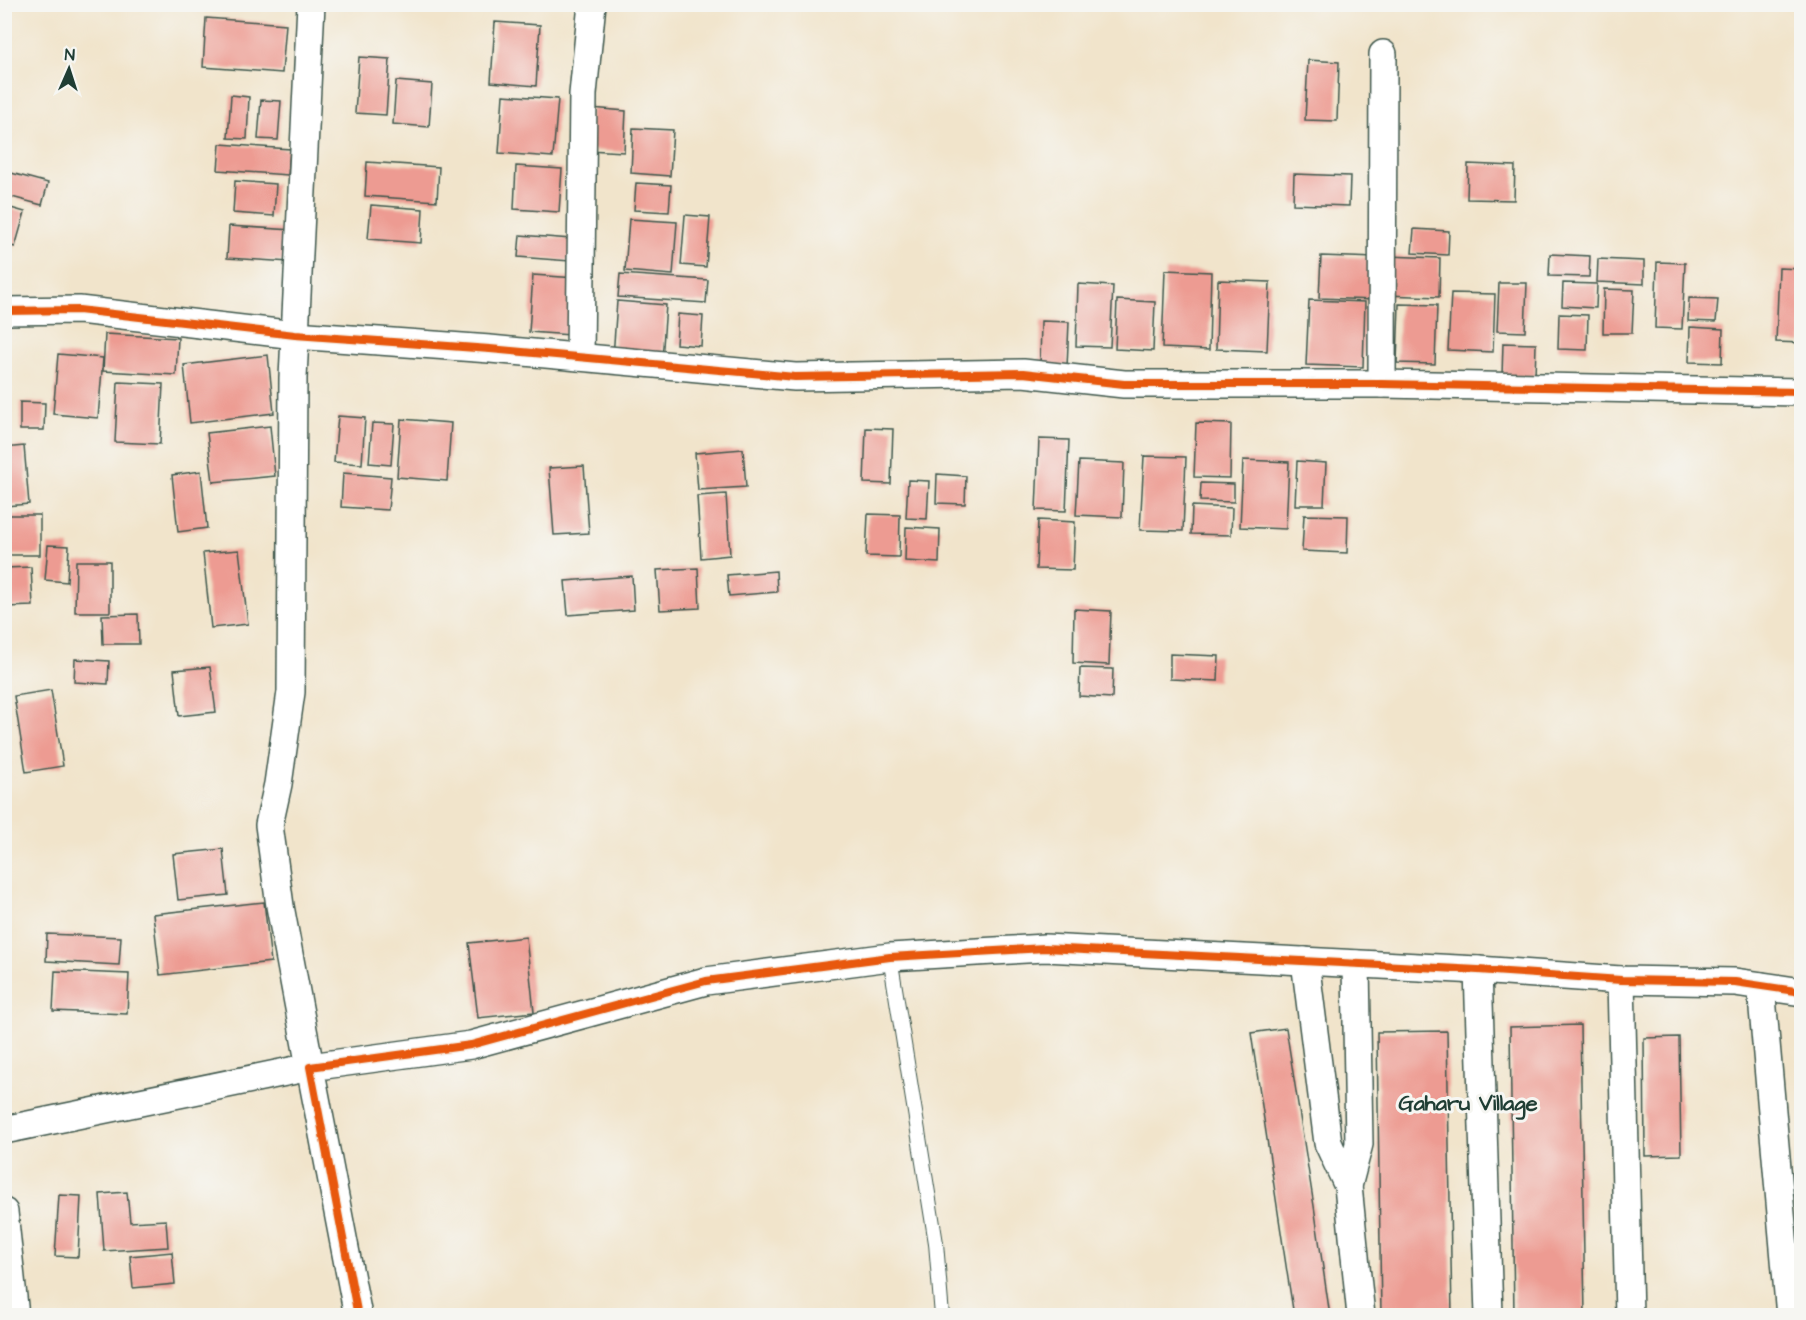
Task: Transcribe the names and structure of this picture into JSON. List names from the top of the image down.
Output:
{
  "districts": ["Gaharu Village"],
  "north": "top"
}
